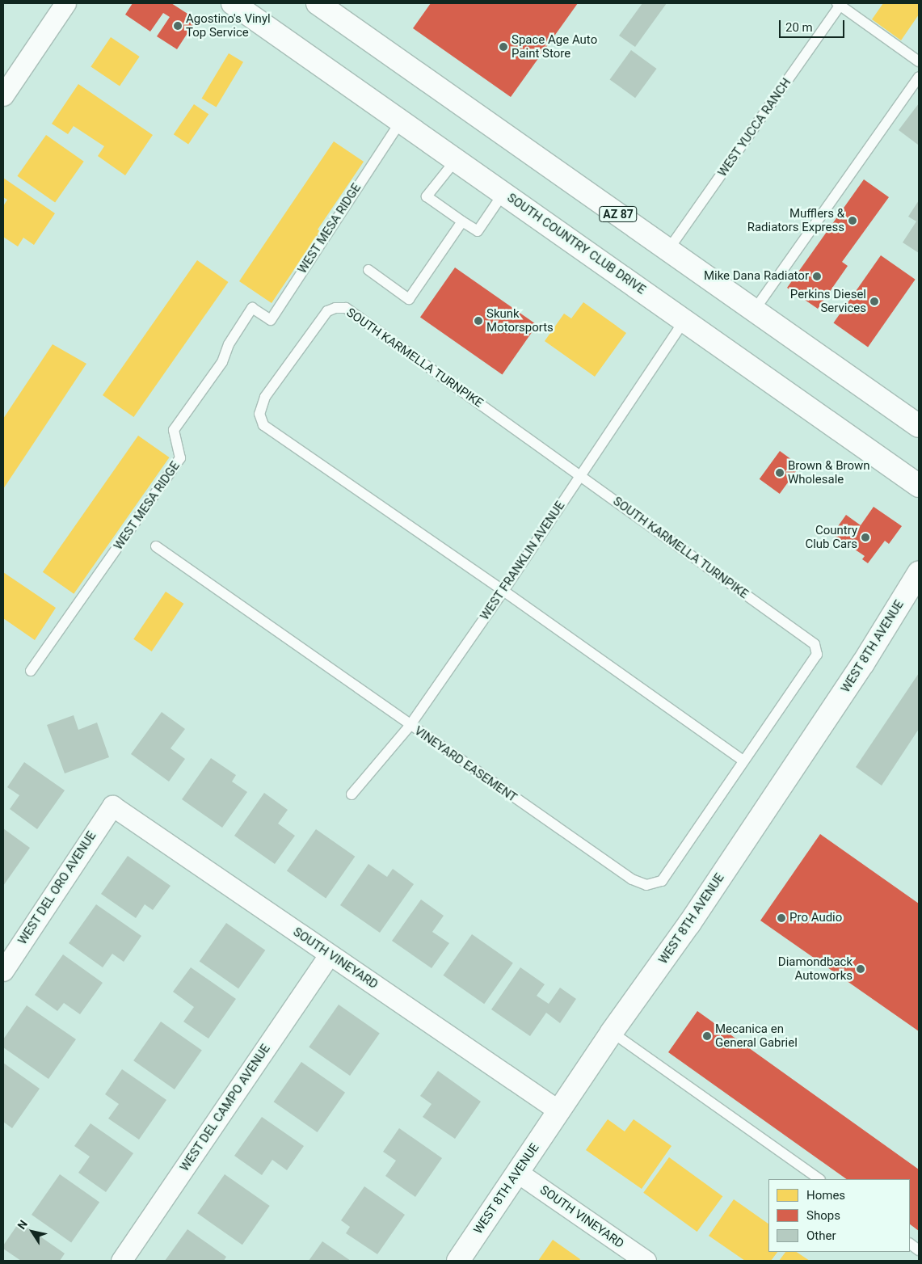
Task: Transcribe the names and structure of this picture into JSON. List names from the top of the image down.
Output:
{
  "streets": {
    "main road": ["AZ 87", "SOUTH COUNTRY CLUB DRIVE", "WEST 8TH AVENUE"],
    "street": ["WEST DEL ORO AVENUE", "SOUTH VINEYARD", "WEST DEL CAMPO AVENUE"],
    "lane": [
      "WEST YUCCA RANCH",
      "WEST MESA RIDGE",
      "SOUTH KARMELLA TURNPIKE",
      "WEST FRANKLIN AVENUE",
      "VINEYARD EASEMENT"
    ]
  },
  "crossings": [
    ["WEST YUCCA RANCH", "AZ 87"],
    ["WEST MESA RIDGE", "SOUTH COUNTRY CLUB DRIVE"],
    ["SOUTH COUNTRY CLUB DRIVE", "WEST FRANKLIN AVENUE"],
    ["SOUTH KARMELLA TURNPIKE", "WEST FRANKLIN AVENUE"],
    ["SOUTH KARMELLA TURNPIKE", "VINEYARD EASEMENT"],
    ["WEST FRANKLIN AVENUE", "VINEYARD EASEMENT"],
    ["WEST 8TH AVENUE", "SOUTH VINEYARD"],
    ["WEST DEL ORO AVENUE", "SOUTH VINEYARD"],
    ["SOUTH VINEYARD", "WEST DEL CAMPO AVENUE"]
  ],
  "places": [
    "Agostino's Vinyl Top Service",
    "Space Age Auto Paint Store",
    "Mufflers & Radiators Express",
    "Mike Dana Radiator",
    "Perkins Diesel Services",
    "Skunk Motorsports",
    "Brown & Brown Wholesale",
    "Country Club Cars",
    "Pro Audio",
    "Diamondback Autoworks",
    "Mecanica en General Gabriel"
  ],
  "legend": ["Homes", "Shops", "Other"],
  "scale_bar": "20 m",
  "north": "top left"
}
